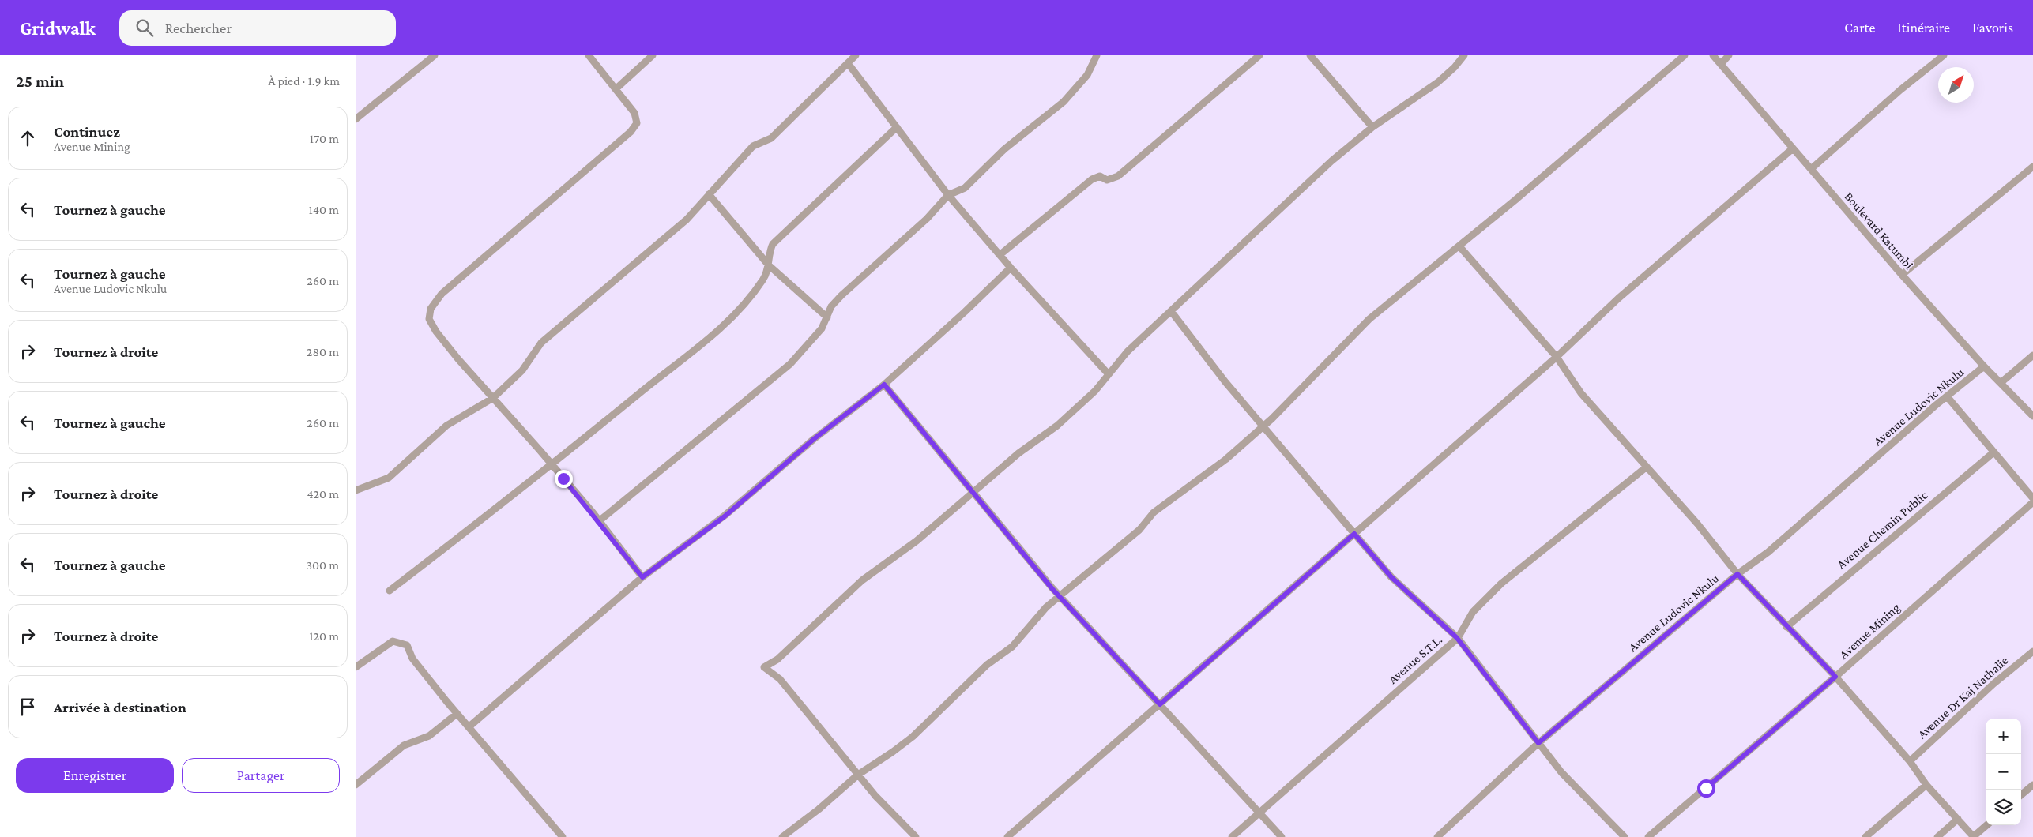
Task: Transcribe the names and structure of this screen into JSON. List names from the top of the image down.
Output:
{
  "streets": {
    "street": [
      "Boulevard Katumbi",
      "Avenue Ludovic Nkulu",
      "Avenue Chemin Public",
      "Avenue Mining",
      "Avenue S.T.L.",
      "Avenue Dr Kaj Nathalie"
    ]
  },
  "crossings": [
    ["Boulevard Katumbi", "Avenue Ludovic Nkulu"]
  ],
  "north": "top right",
  "page": {
    "header": "Gridwalk",
    "search": "Rechercher",
    "nav": ["Carte", "Itinéraire", "Favoris"],
    "heading": ["25 min", "À pied · 1.9 km"],
    "list": [
      ["Continuez", "Avenue Mining", "170 m"],
      ["Tournez à gauche", "140 m"],
      ["Tournez à gauche", "Avenue Ludovic Nkulu", "260 m"],
      ["Tournez à droite", "280 m"],
      ["Tournez à gauche", "260 m"],
      ["Tournez à droite", "420 m"],
      ["Tournez à gauche", "300 m"],
      ["Tournez à droite", "120 m"],
      "Arrivée à destination"
    ],
    "map_buttons": ["+", "−"],
    "buttons": ["Enregistrer", "Partager"]
  }
}
